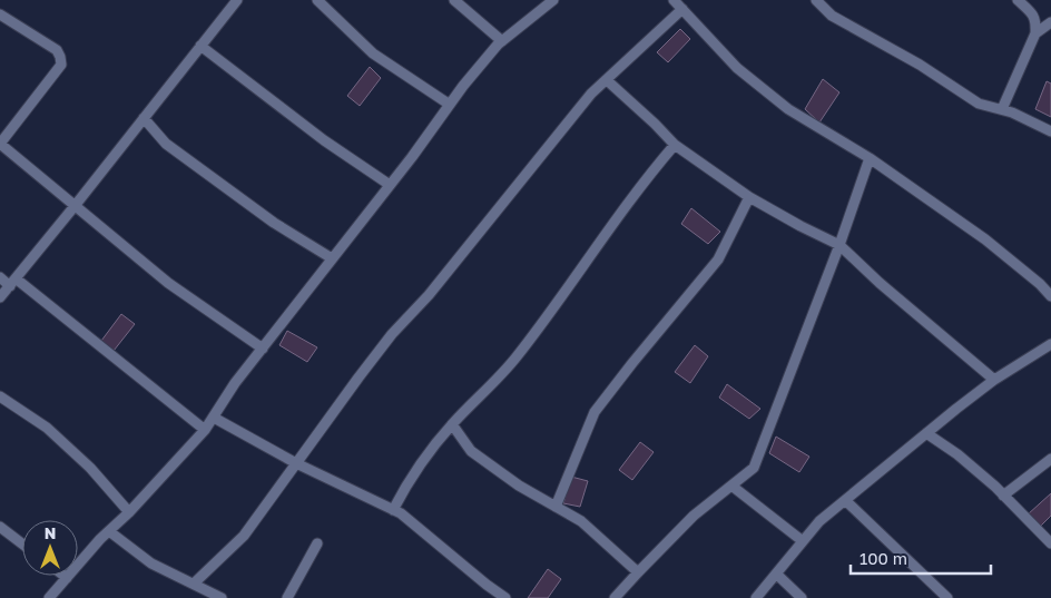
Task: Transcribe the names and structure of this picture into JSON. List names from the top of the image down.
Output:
{
  "scale_bar": "100 m",
  "north": "top"
}
